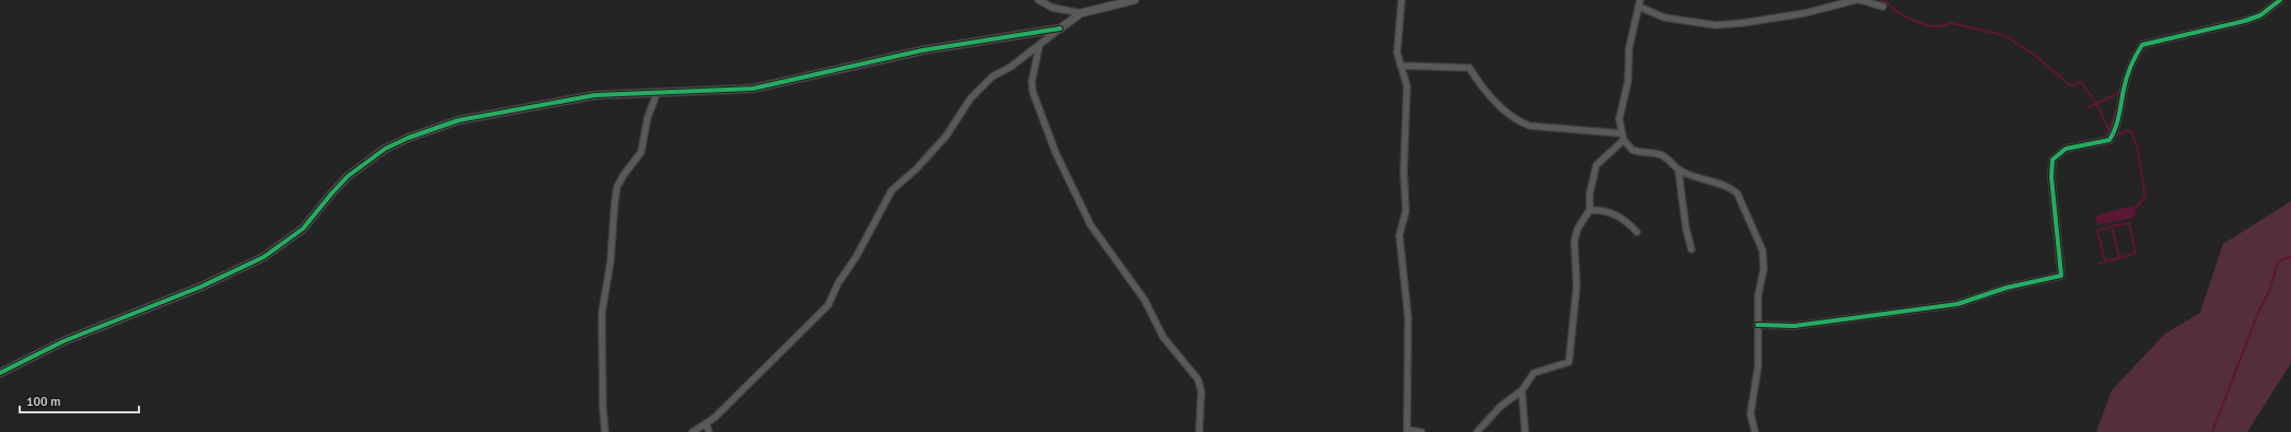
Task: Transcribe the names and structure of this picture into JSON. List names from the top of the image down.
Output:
{
  "scale_bar": "100 m"
}
